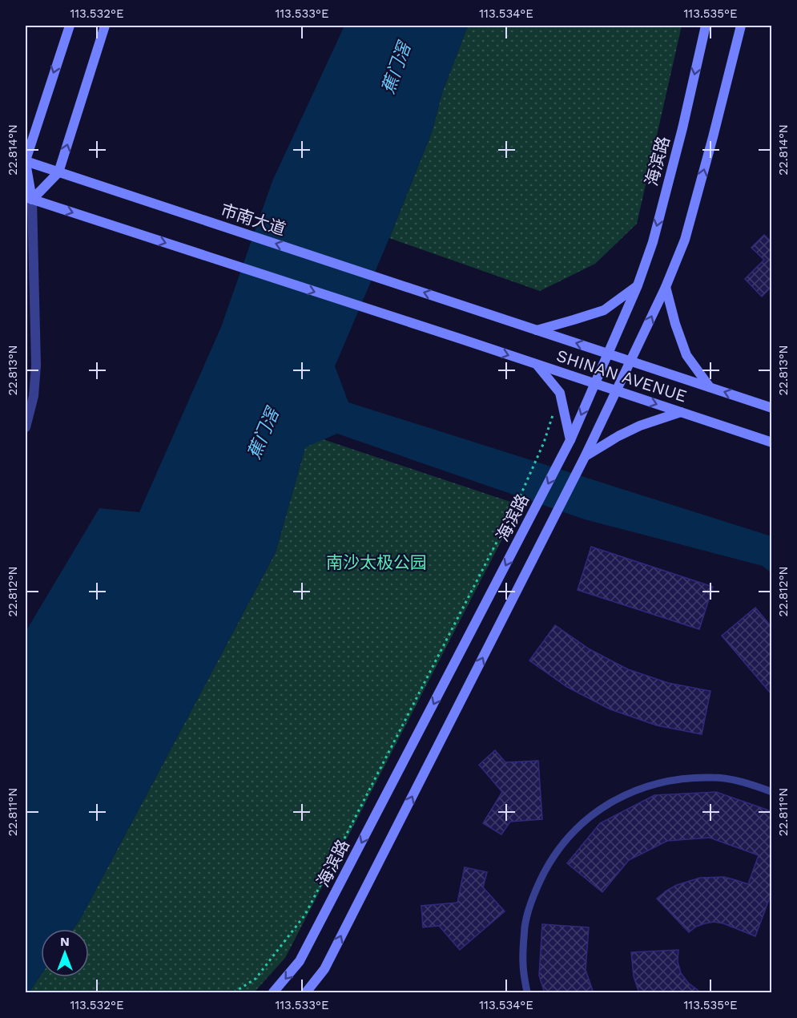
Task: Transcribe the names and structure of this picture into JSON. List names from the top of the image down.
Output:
{
  "streets": {
    "street": ["海滨路", "市南大道", "SHINAN AVENUE"]
  },
  "crossings": [
    ["海滨路", "SHINAN AVENUE"],
    ["市南大道", "SHINAN AVENUE"]
  ],
  "one_way": ["市南大道"],
  "water": ["蕉门滘"],
  "parks": ["南沙太极公园"],
  "north": "top",
  "coordinates": [
    "113.532°E",
    "113.533°E",
    "113.534°E",
    "113.535°E",
    "22.814°N",
    "22.813°N",
    "22.812°N",
    "22.811°N"
  ]
}
